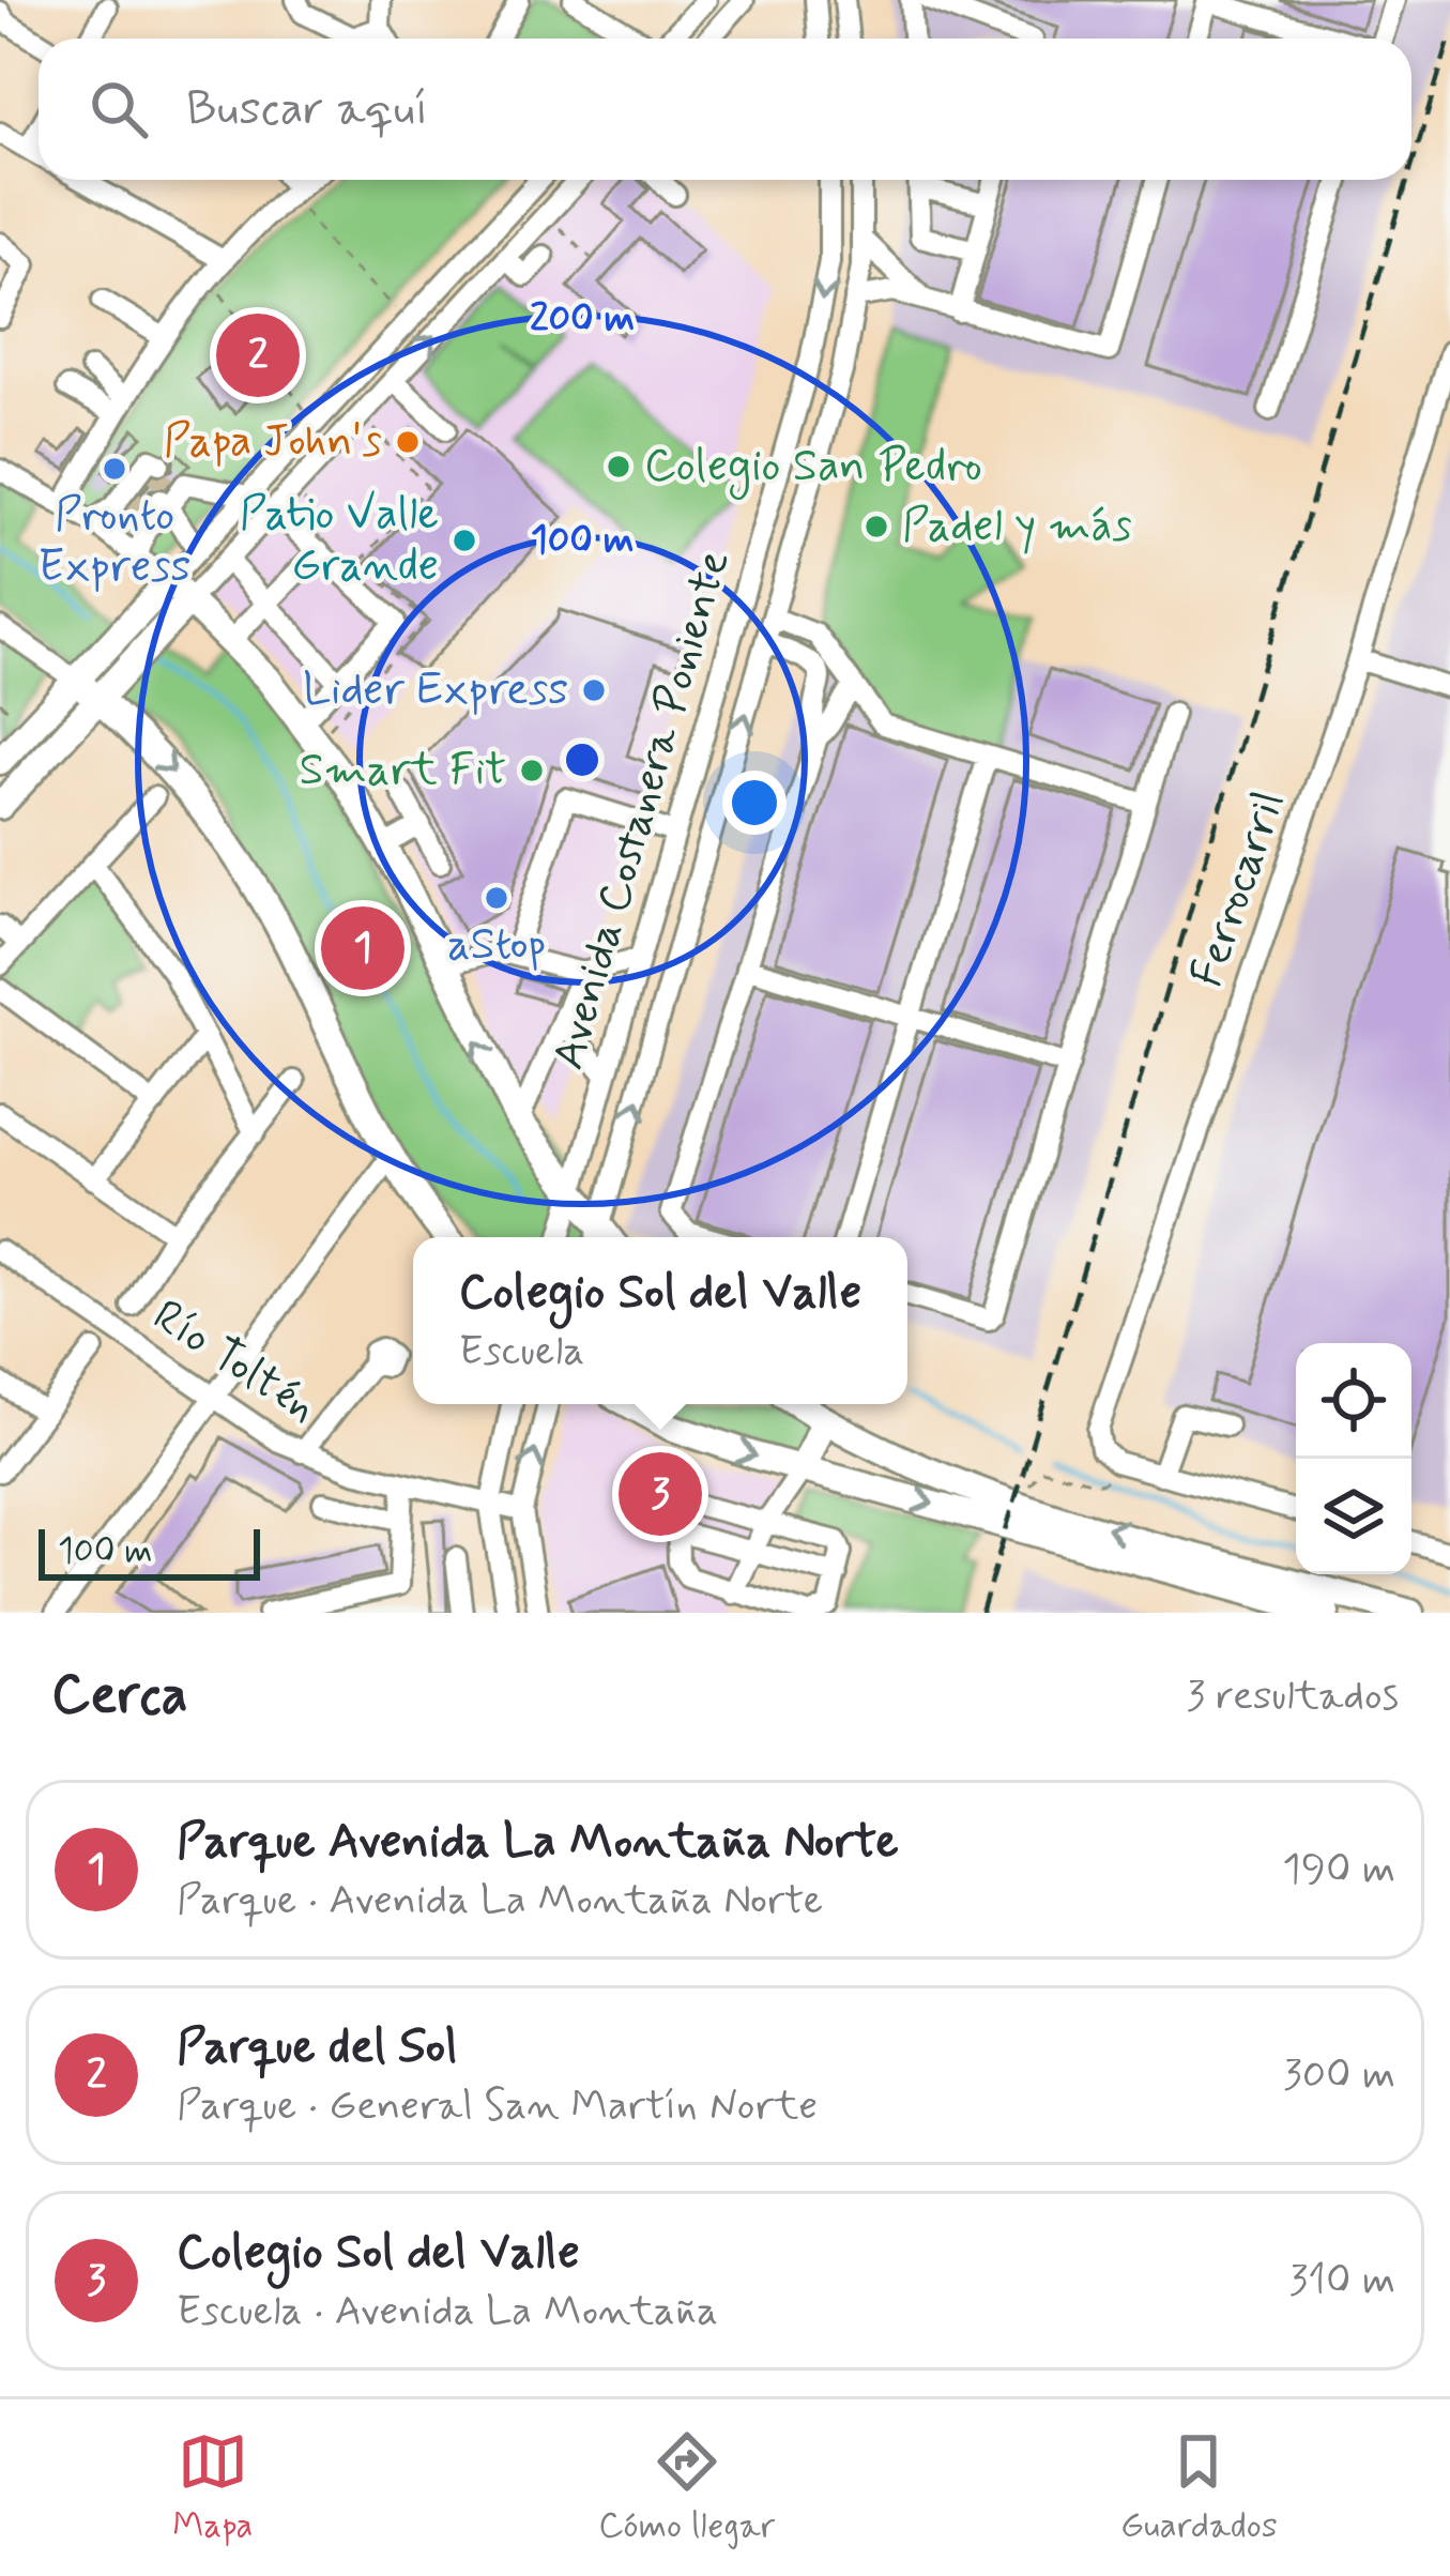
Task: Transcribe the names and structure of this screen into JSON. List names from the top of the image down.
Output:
{
  "streets": {
    "street": ["Avenida Costanera Poniente", "Ferrocarril", "Río Toltén"]
  },
  "places": [
    "Papa John's",
    "Colegio San Pedro",
    "Pronto Express",
    "Padel y más",
    "Patio Valle Grande",
    "Lider Express",
    "Smart Fit",
    "aStop"
  ],
  "scale_bar": "100 m",
  "page": {
    "search": "Buscar aquí",
    "pins": ["2", "1", "3"],
    "popup": ["Colegio Sol del Valle", "Escuela"],
    "scale": "100 m",
    "heading": ["Cerca", "3 resultados"],
    "list": [
      {
        "mark": "1",
        "name": "Parque Avenida La Montaña Norte",
        "note": "Parque · Avenida La Montaña Norte",
        "value": "190 m"
      },
      {
        "mark": "2",
        "name": "Parque del Sol",
        "note": "Parque · General San Martín Norte",
        "value": "300 m"
      },
      {
        "mark": "3",
        "name": "Colegio Sol del Valle",
        "note": "Escuela · Avenida La Montaña",
        "value": "310 m"
      }
    ],
    "nav": ["Mapa", "Cómo llegar", "Guardados"]
  },
  "rings": ["200 m", "100 m"]
}
